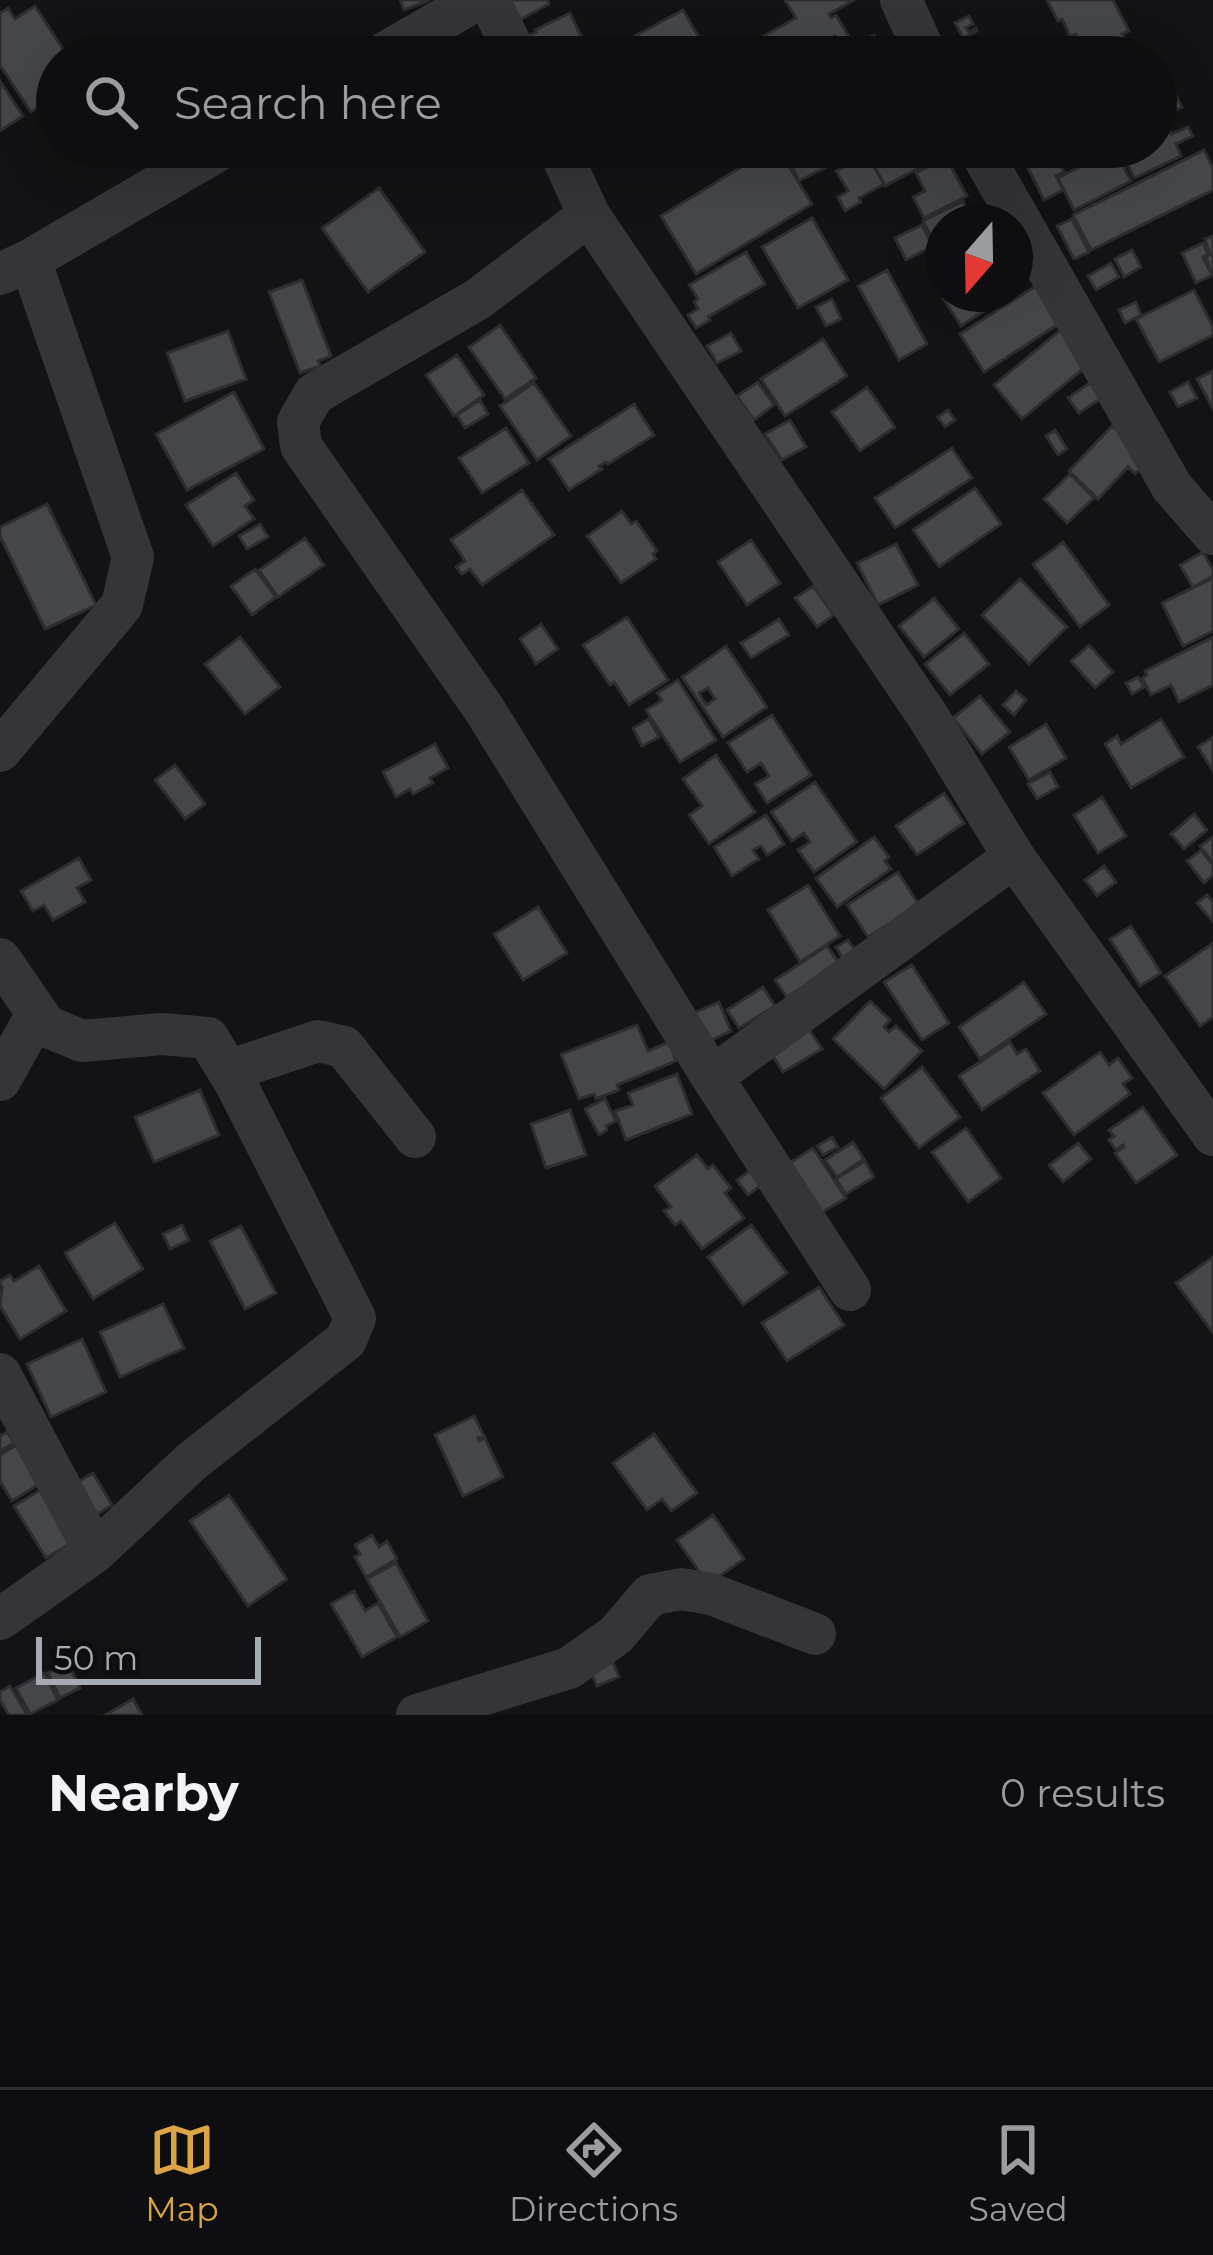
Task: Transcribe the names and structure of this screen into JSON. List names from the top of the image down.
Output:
{
  "scale_bar": "50 m",
  "north": "bottom",
  "page": {
    "search": "Search here",
    "scale": "50 m",
    "heading": ["Nearby", "0 results"],
    "nav": ["Map", "Directions", "Saved"]
  }
}
